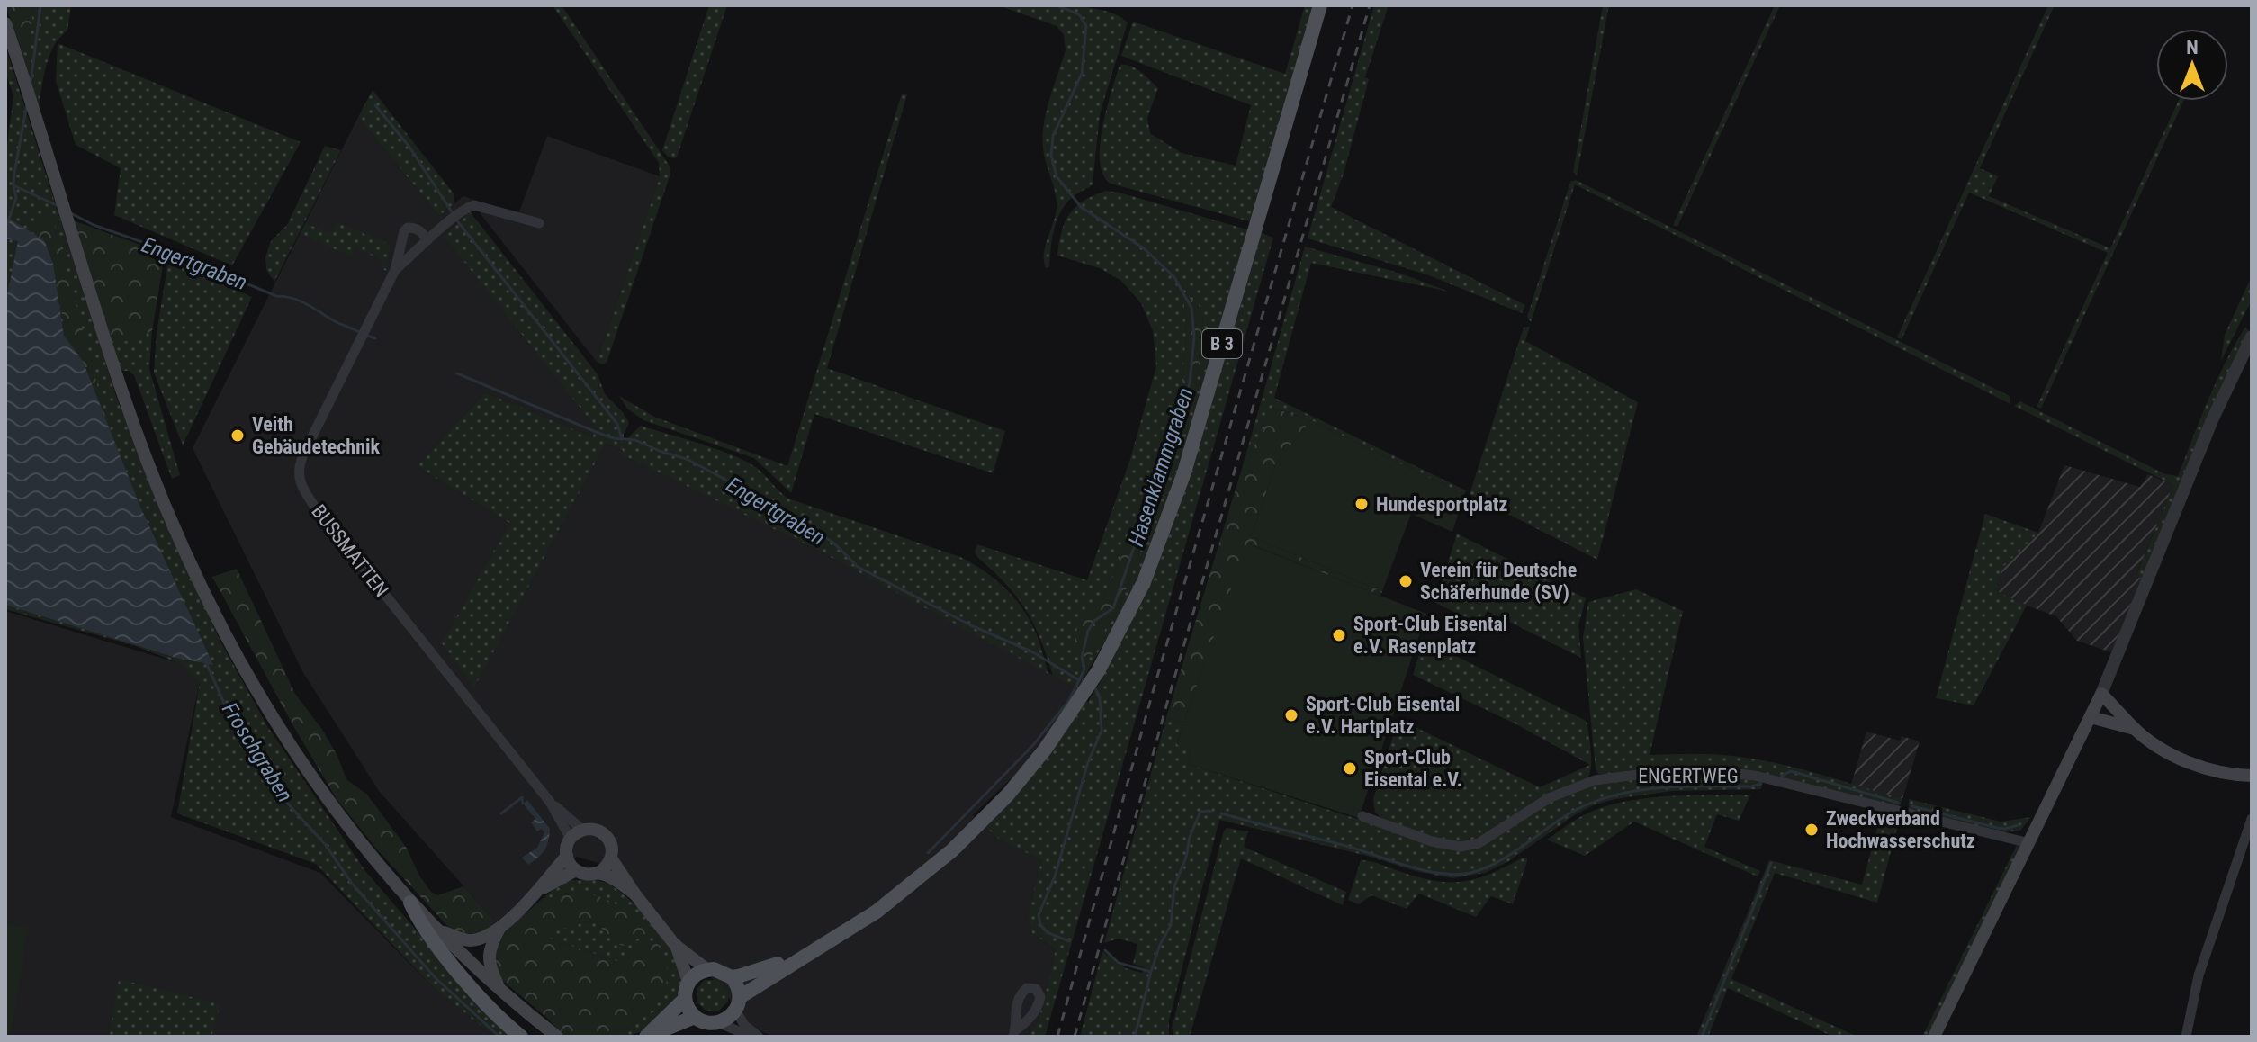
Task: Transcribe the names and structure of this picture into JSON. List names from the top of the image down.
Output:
{
  "streets": {
    "main road": ["B 3"],
    "street": ["BUSSMATTEN", "ENGERTWEG"]
  },
  "water": ["Engertgraben", "Hasenklammgraben", "Froschgraben"],
  "places": [
    "Veith Gebäudetechnik",
    "Hundesportplatz",
    "Verein für Deutsche Schäferhunde (SV)",
    "Sport-Club Eisental e.V. Rasenplatz",
    "Sport-Club Eisental e.V. Hartplatz",
    "Sport-Club Eisental e.V.",
    "Zweckverband Hochwasserschutz"
  ],
  "north": "top"
}
